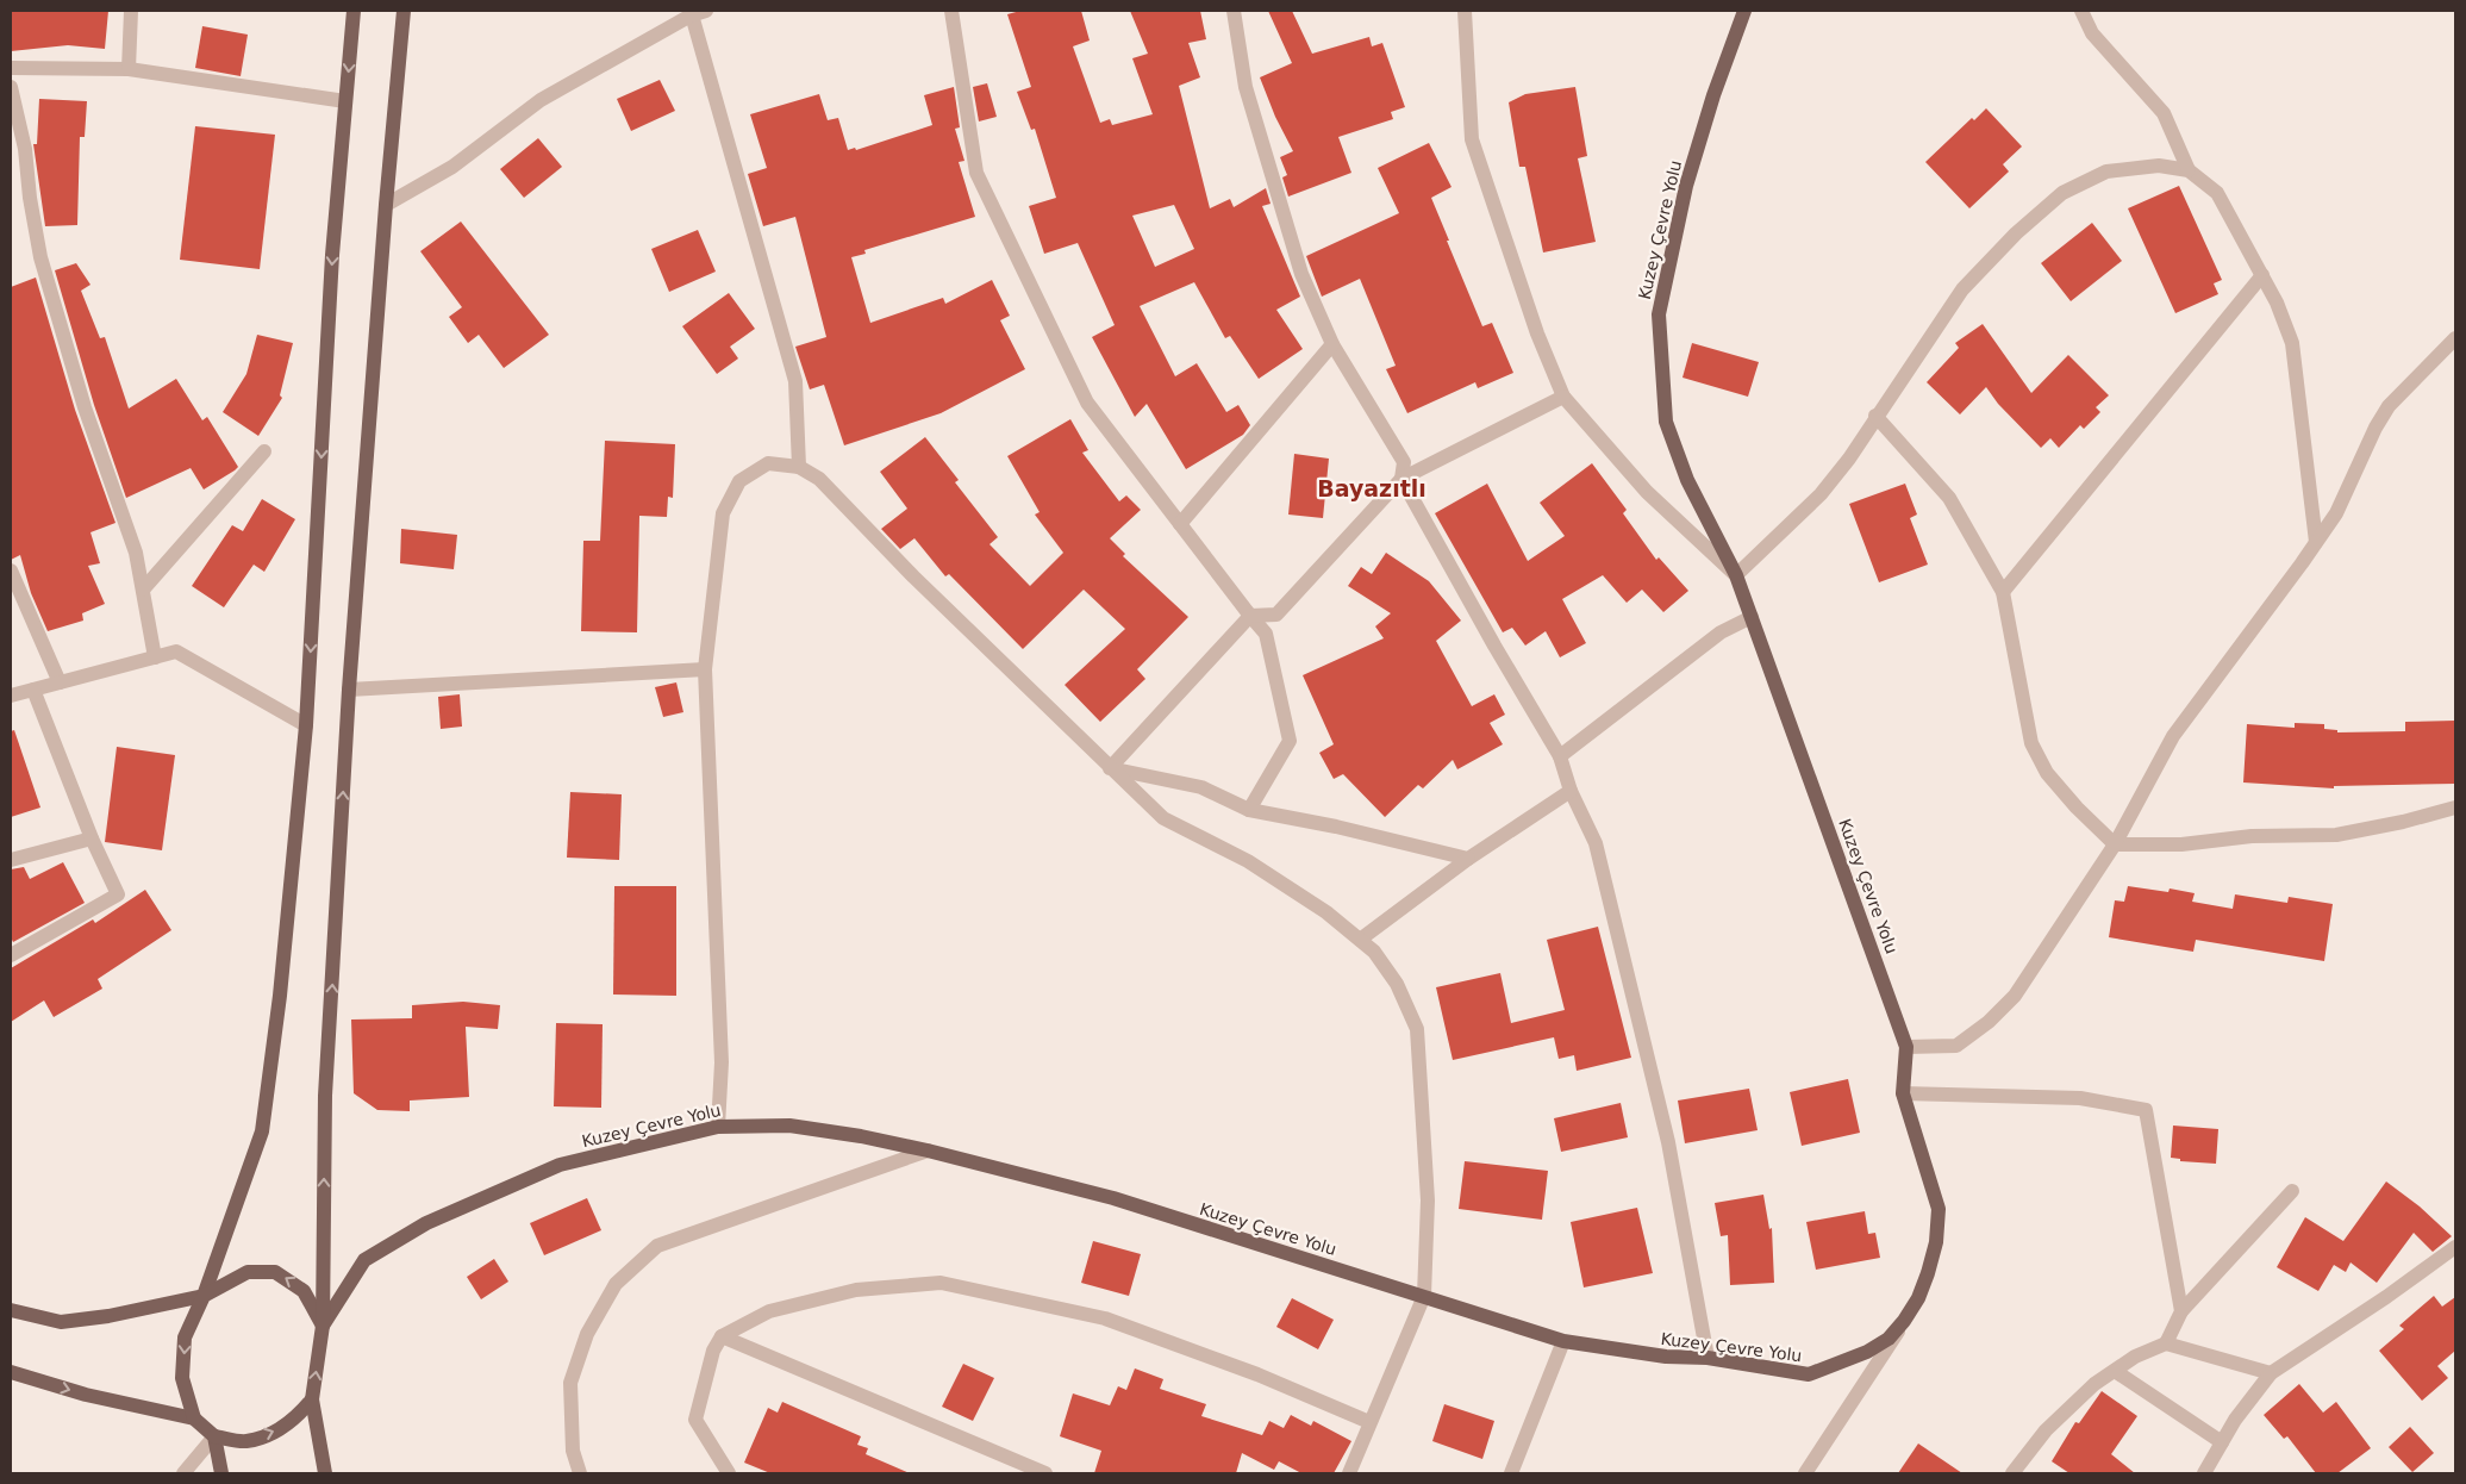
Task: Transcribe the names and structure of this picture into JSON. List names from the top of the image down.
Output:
{
  "streets": {
    "main road": ["Kuzey Çevre Yolu"]
  },
  "districts": ["Bayazıtlı"]
}
